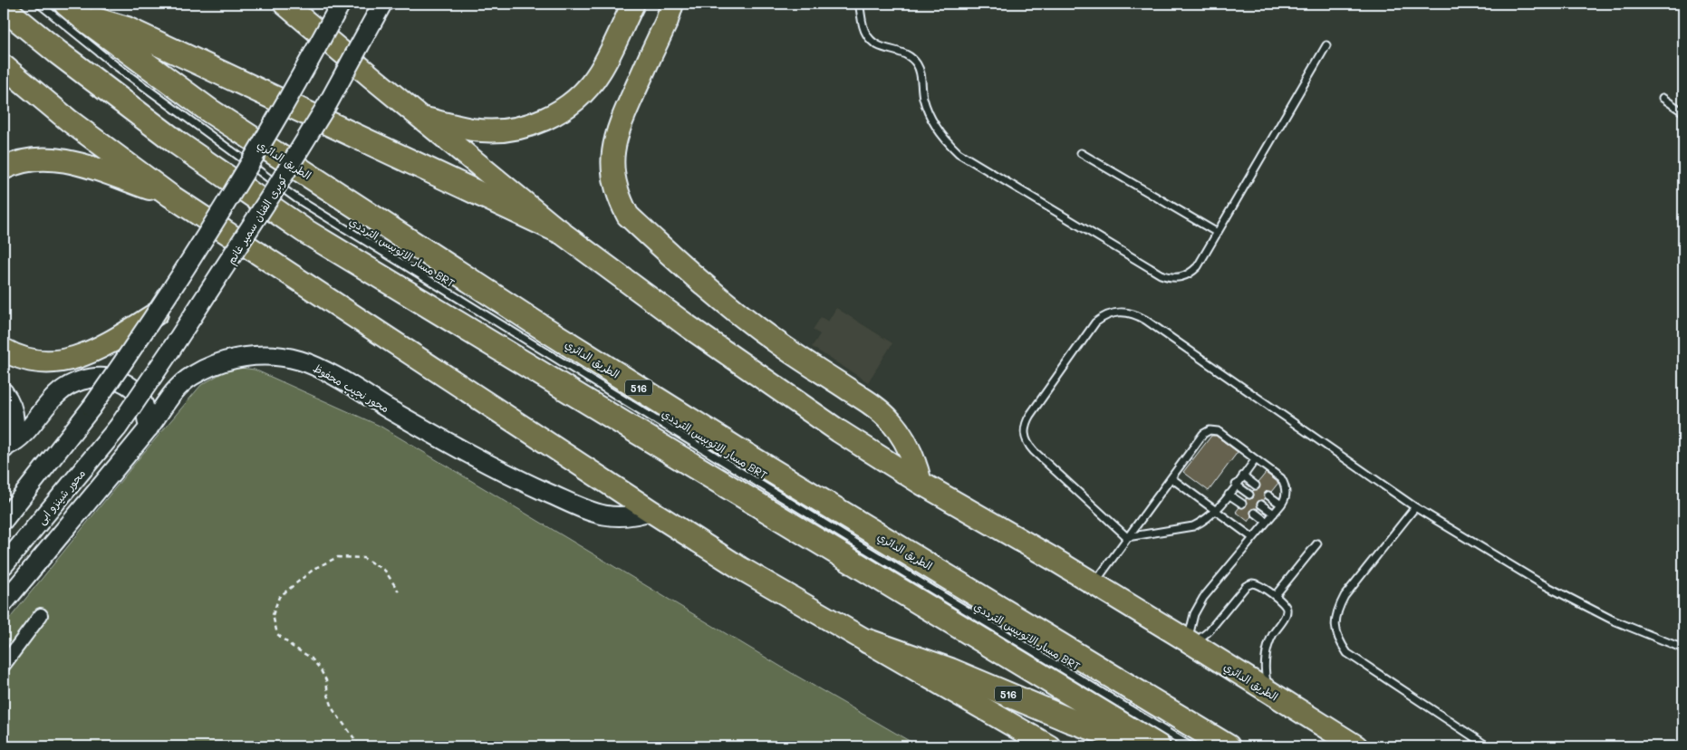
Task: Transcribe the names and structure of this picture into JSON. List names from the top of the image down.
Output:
{
  "streets": {
    "highway": ["الطريق الدائري", "516"],
    "main road": ["كوبرى الفنان سمير غانم", "محور نجيب محفوظ", "محور شينزو ابى"],
    "lane": ["مسار الاتوبيس الترددي BRT"]
  },
  "crossings": [
    ["كوبرى الفنان سمير غانم", "محور شينزو ابى"],
    ["محور نجيب محفوظ", "516"]
  ]
}
